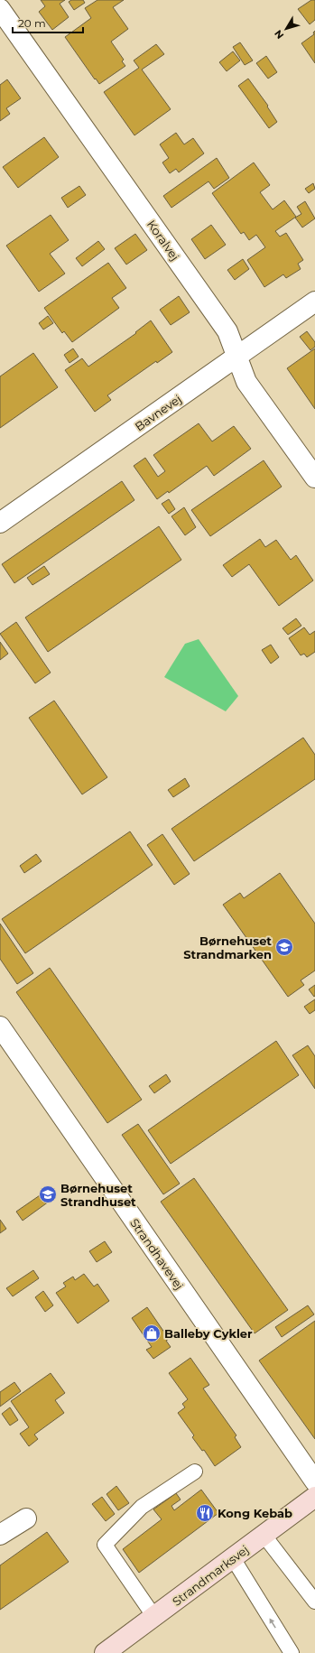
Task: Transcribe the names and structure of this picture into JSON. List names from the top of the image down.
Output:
{
  "streets": {
    "street": [
      "Koralvej",
      "Bavnevej",
      "Strandhavevej",
      "Strandmarksvej"
    ]
  },
  "crossings": [
    ["Koralvej", "Bavnevej"]
  ],
  "places": {
    "school or university": ["Børnehuset Strandmarken", "Børnehuset Strandhuset"],
    "shop": ["Balleby Cykler"],
    "restaurant": ["Kong Kebab"]
  },
  "scale_bar": "20 m",
  "north": "bottom left"
}
